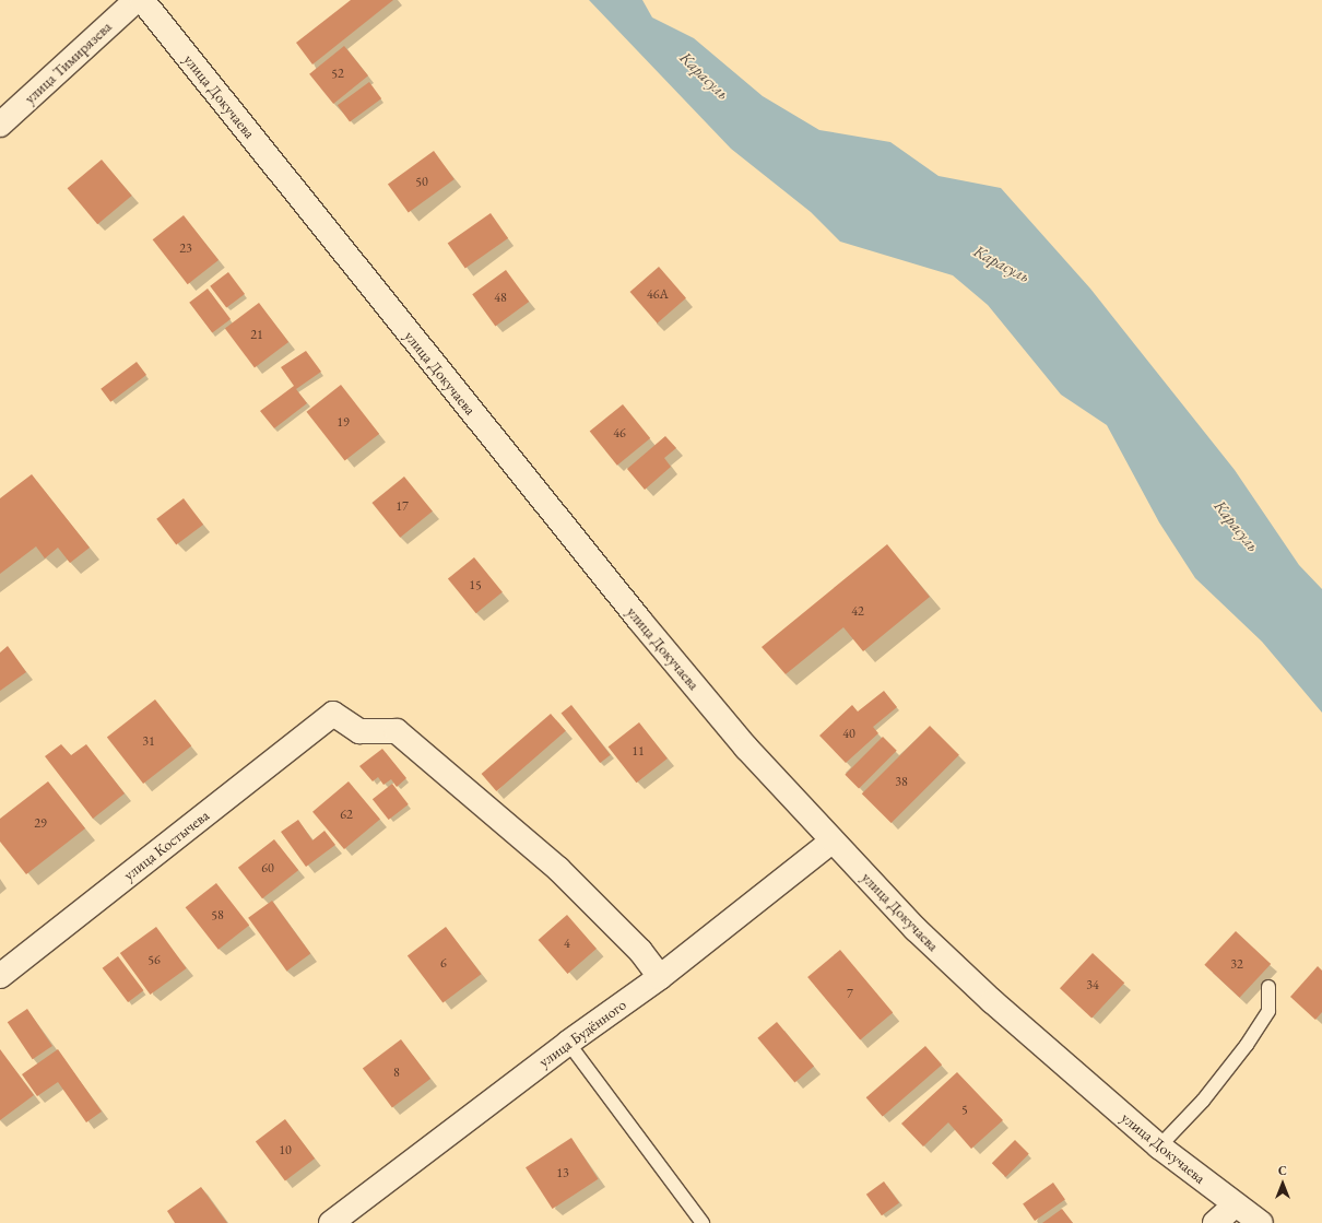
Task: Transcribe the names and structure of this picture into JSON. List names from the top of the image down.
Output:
{
  "streets": {
    "street": [
      "улица Тимирязева",
      "улица Докучаева",
      "улица Костычева",
      "улица Будённого"
    ]
  },
  "crossings": [
    ["улица Докучаева", "улица Будённого"],
    ["улица Костычева", "улица Будённого"]
  ],
  "water": ["Карасуль"],
  "house_numbers": [
    "52",
    "50",
    "23",
    "46А",
    "48",
    "21",
    "19",
    "46",
    "17",
    "15",
    "42",
    "40",
    "31",
    "11",
    "38",
    "62",
    "29",
    "60",
    "58",
    "4",
    "56",
    "6",
    "32",
    "34",
    "7",
    "8",
    "5",
    "10",
    "13"
  ],
  "north": "top"
}
